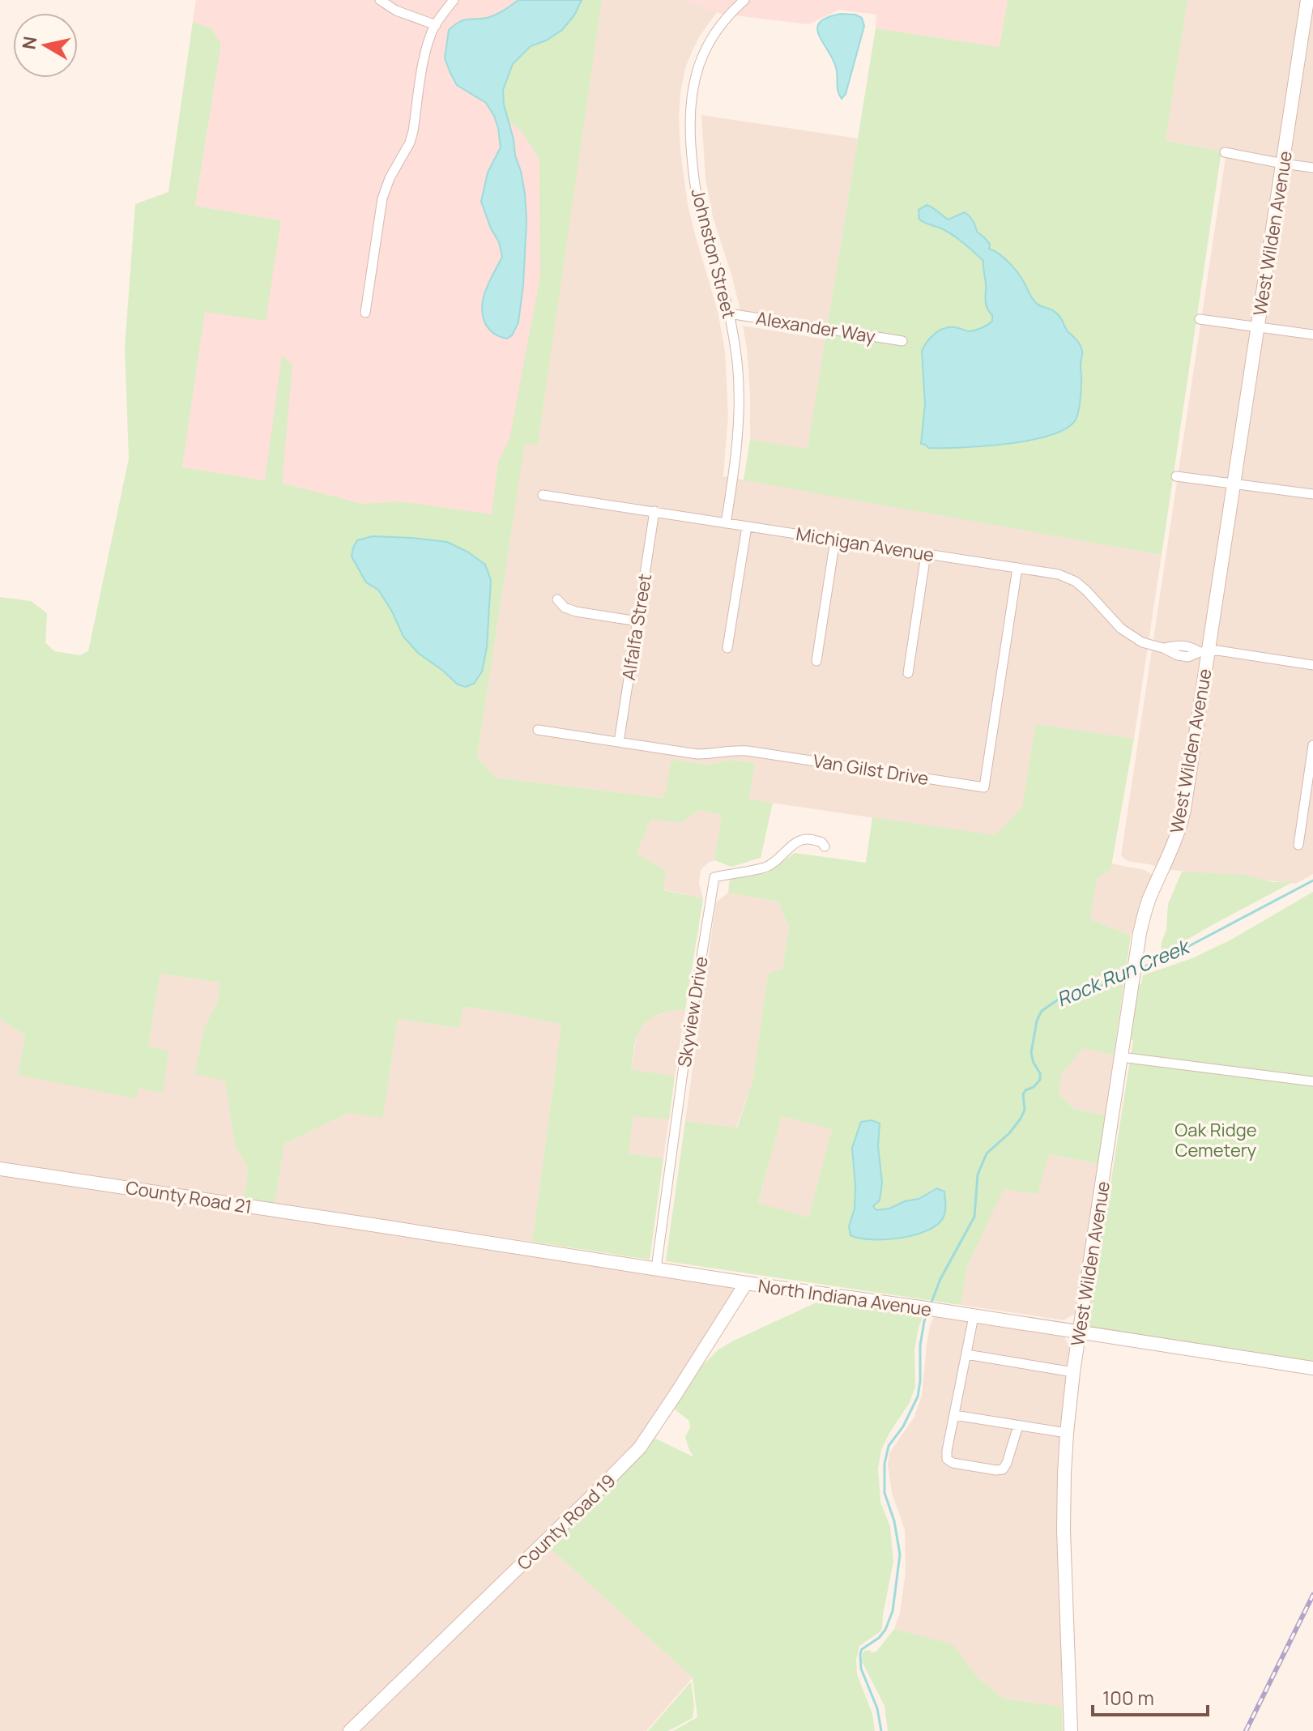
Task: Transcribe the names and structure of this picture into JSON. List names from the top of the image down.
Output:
{
  "streets": {
    "street": [
      "West Wilden Avenue",
      "Johnston Street",
      "Alexander Way",
      "Michigan Avenue",
      "Alfalfa Street",
      "Van Gilst Drive",
      "Skyview Drive",
      "County Road 21",
      "North Indiana Avenue",
      "County Road 19"
    ]
  },
  "crossings": [
    ["West Wilden Avenue", "Michigan Avenue"],
    ["West Wilden Avenue", "North Indiana Avenue"],
    ["Johnston Street", "Alexander Way"],
    ["Johnston Street", "Michigan Avenue"],
    ["Michigan Avenue", "Alfalfa Street"],
    ["Michigan Avenue", "Van Gilst Drive"],
    ["Alfalfa Street", "Van Gilst Drive"],
    ["Skyview Drive", "North Indiana Avenue"],
    ["County Road 21", "North Indiana Avenue"],
    ["North Indiana Avenue", "County Road 19"]
  ],
  "water": ["Rock Run Creek"],
  "parks": ["Oak Ridge Cemetery"],
  "scale_bar": "100 m",
  "north": "left"
}
